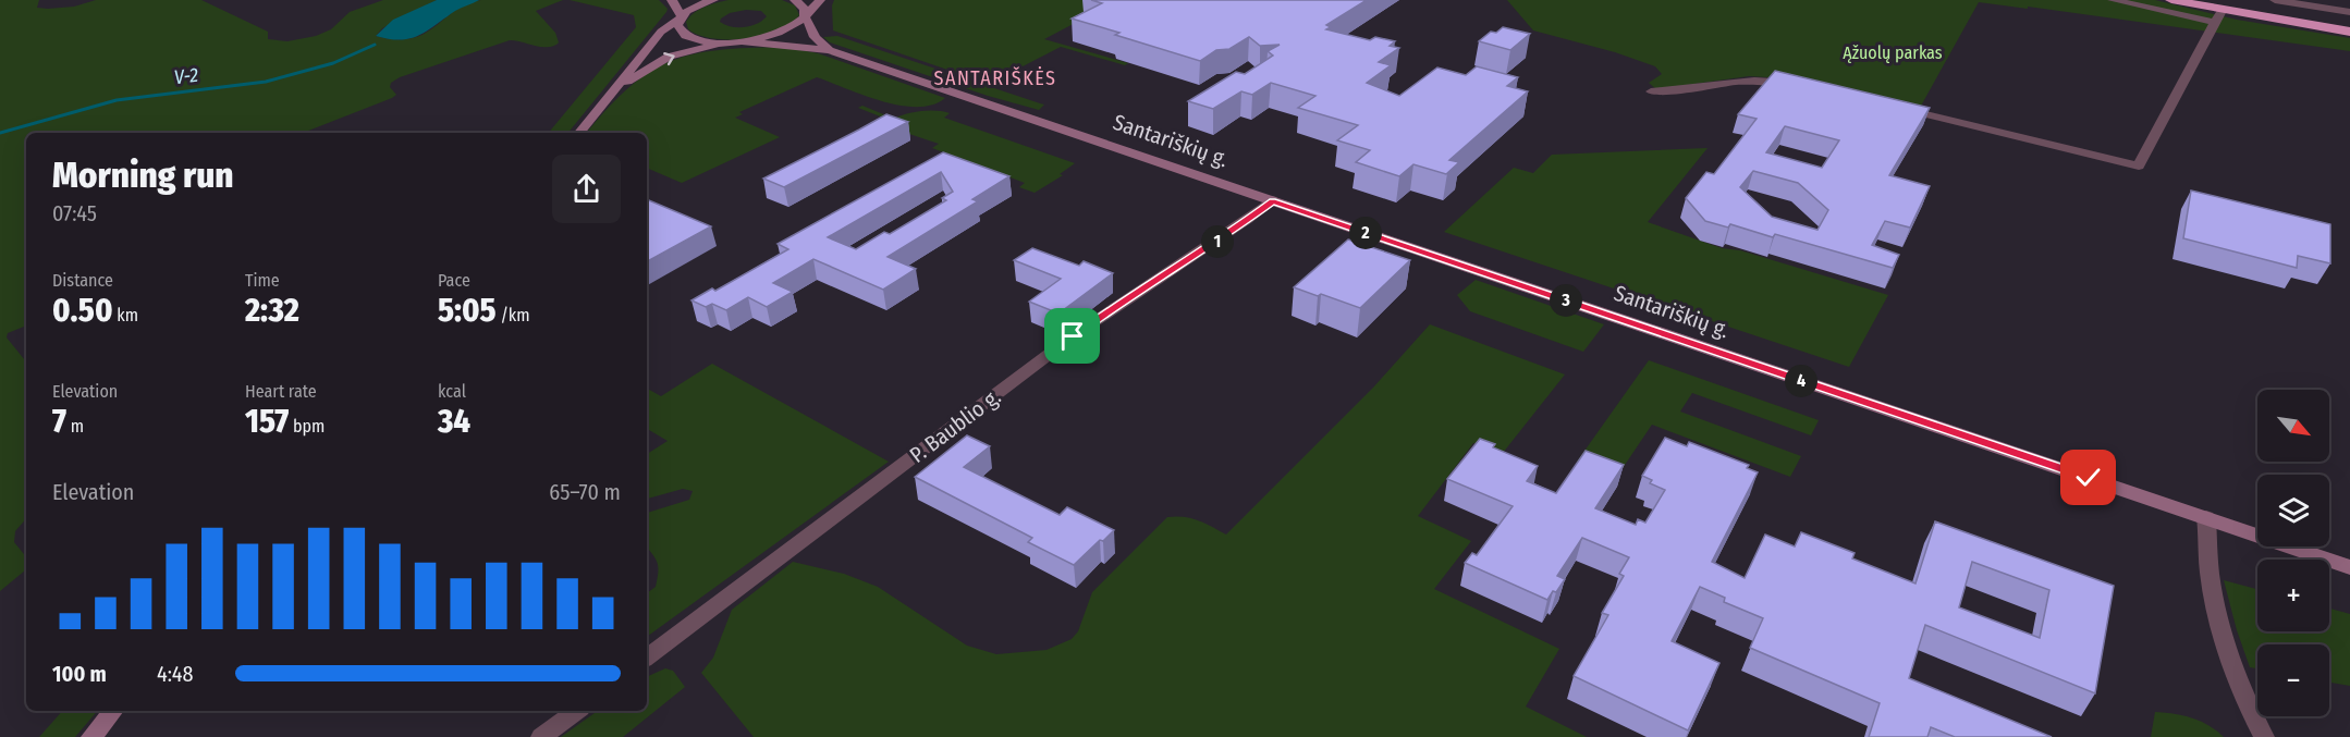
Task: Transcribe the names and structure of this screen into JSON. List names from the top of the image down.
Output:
{
  "streets": {
    "main road": ["Santariškių g."],
    "street": ["P. Baublio g."]
  },
  "crossings": [
    ["Santariškių g.", "P. Baublio g."]
  ],
  "districts": ["SANTARIŠKĖS"],
  "water": ["V-2"],
  "parks": ["Ąžuolų parkas"],
  "north": "bottom right",
  "page": {
    "heading": ["Morning run", "07:45"],
    "pins": [
      "2",
      "1",
      "3",
      "4"
    ],
    "stats": [
      ["Distance", "0.50 km"],
      ["Time", "2:32"],
      ["Pace", "5:05 /km"],
      ["Elevation", "7 m"],
      ["Heart rate", "157 bpm"],
      ["kcal", "34"]
    ],
    "map_buttons": ["+", "−"],
    "chart": ["Elevation", "65–70 m"],
    "list": [
      {
        "name": "100 m",
        "note": "4:48"
      }
    ]
  }
}
